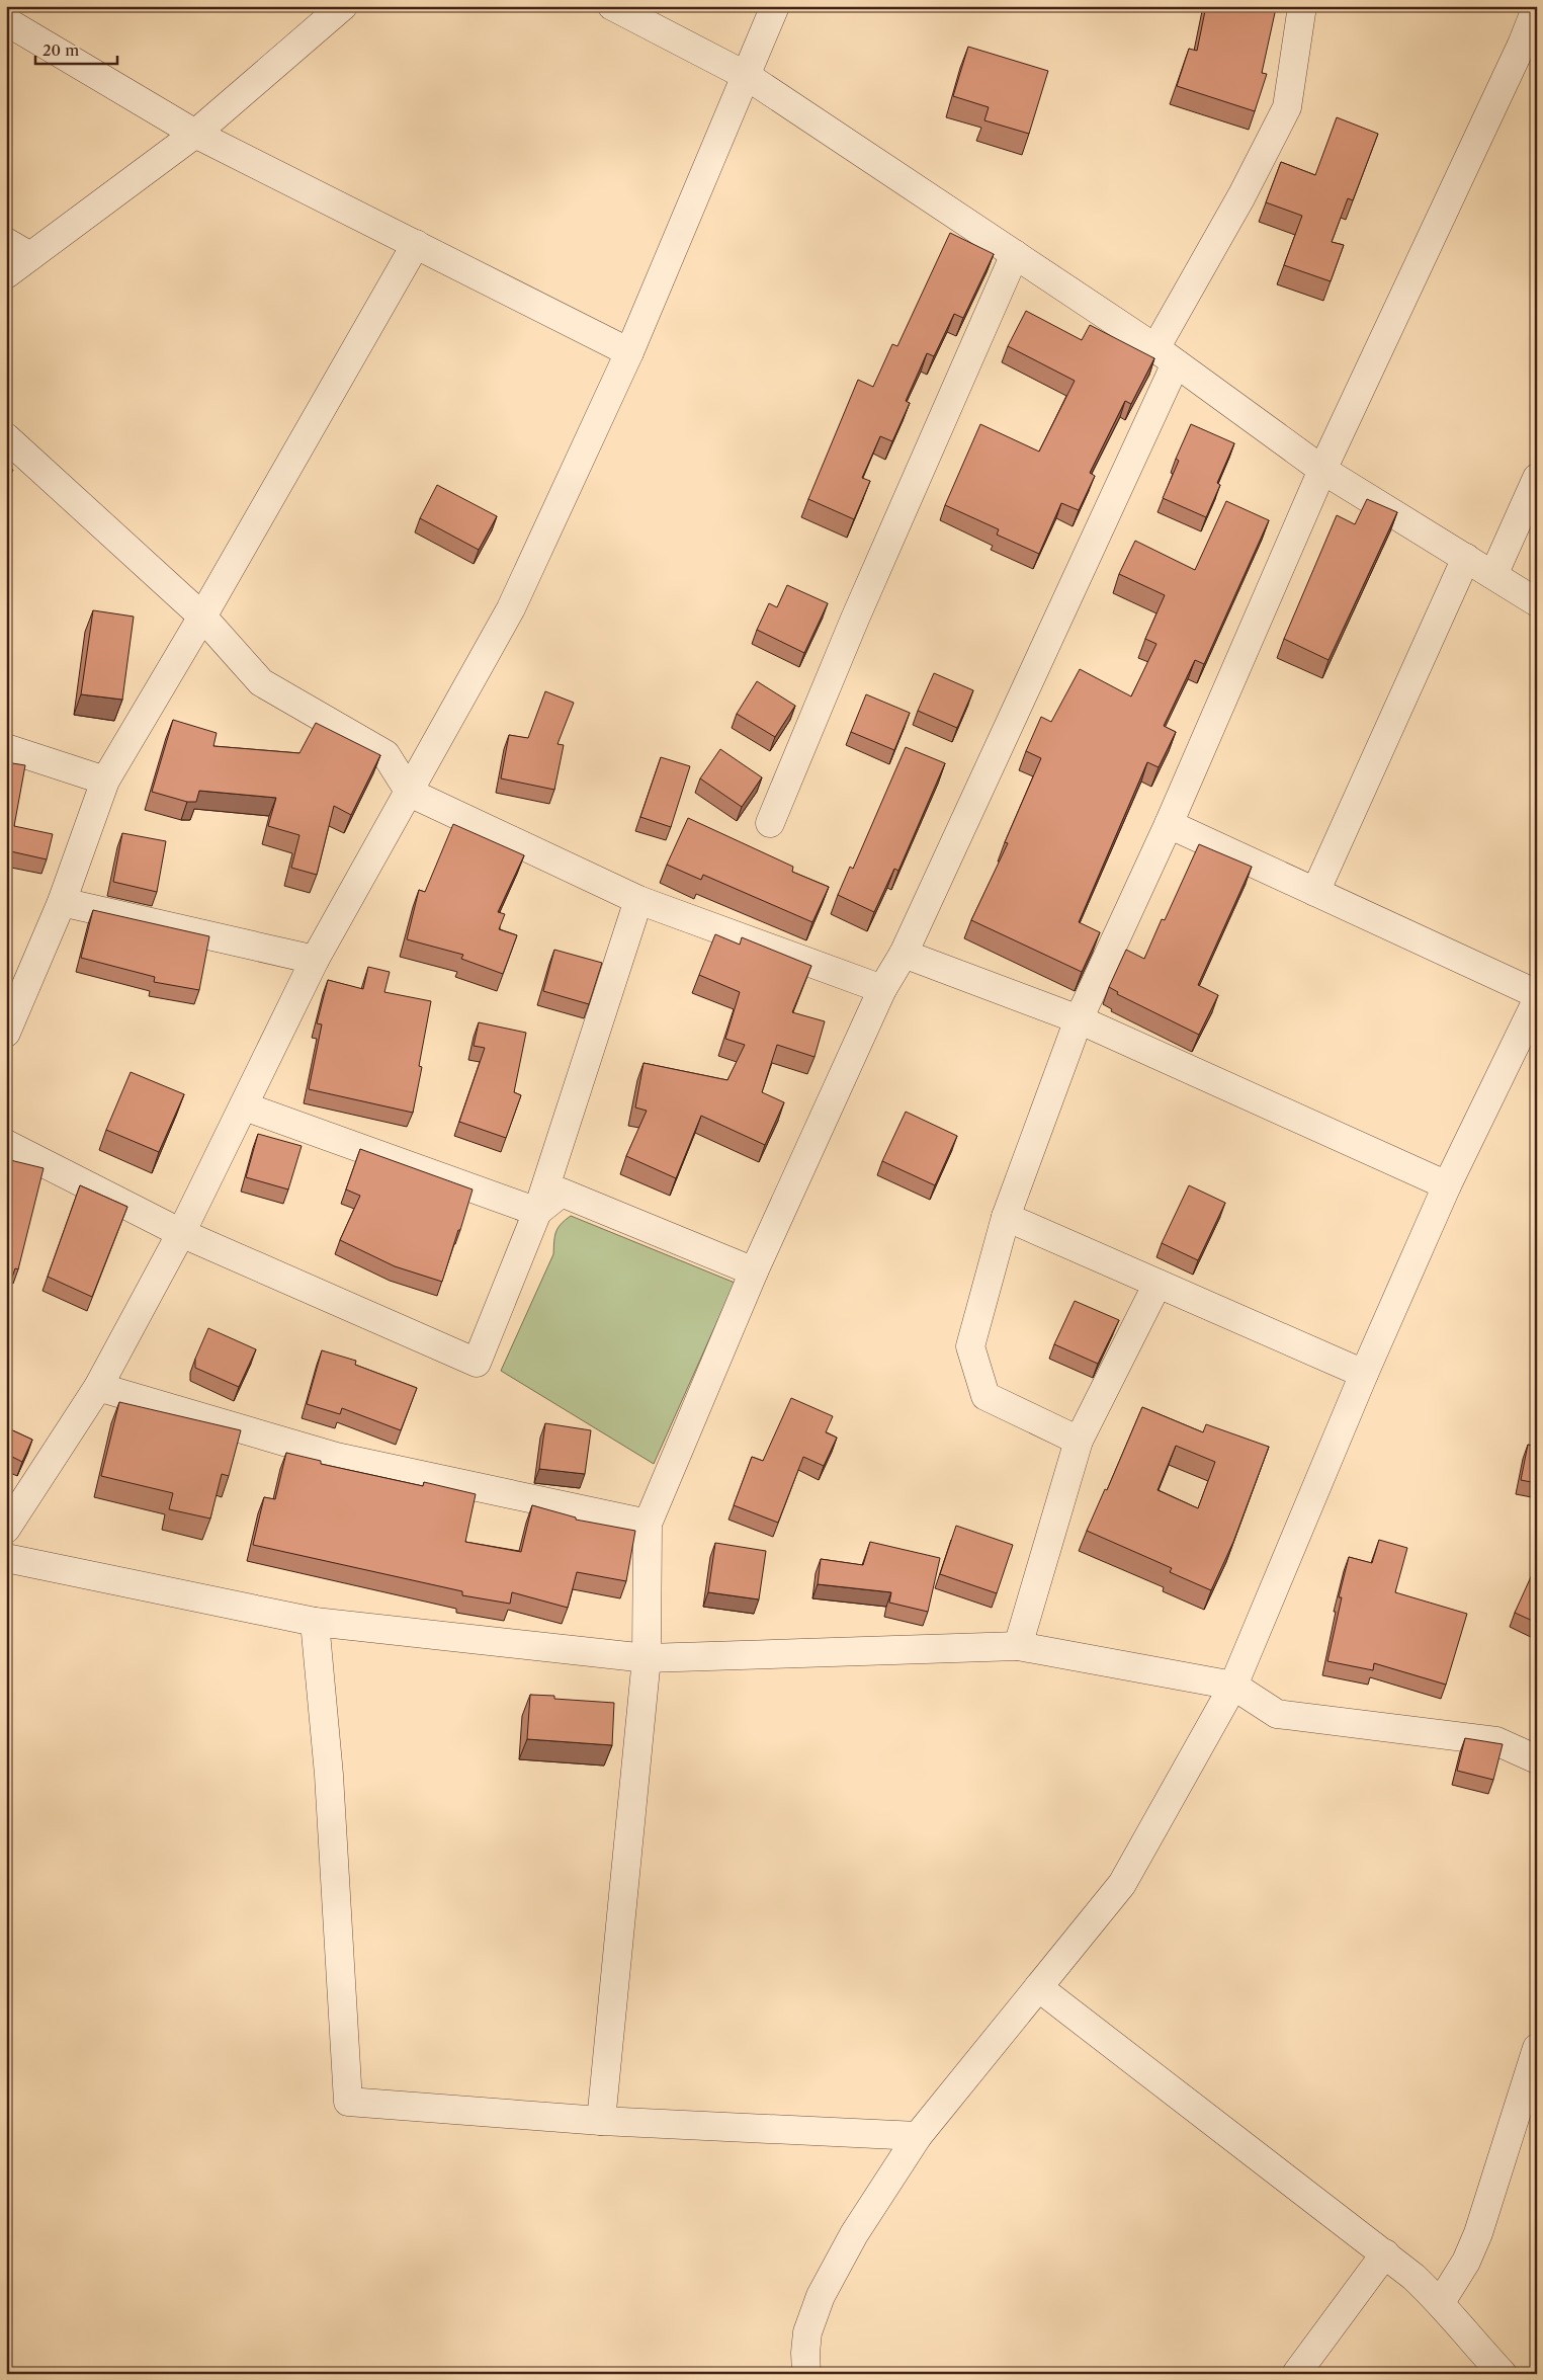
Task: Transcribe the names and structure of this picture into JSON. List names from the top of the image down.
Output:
{
  "scale_bar": "20 m"
}
